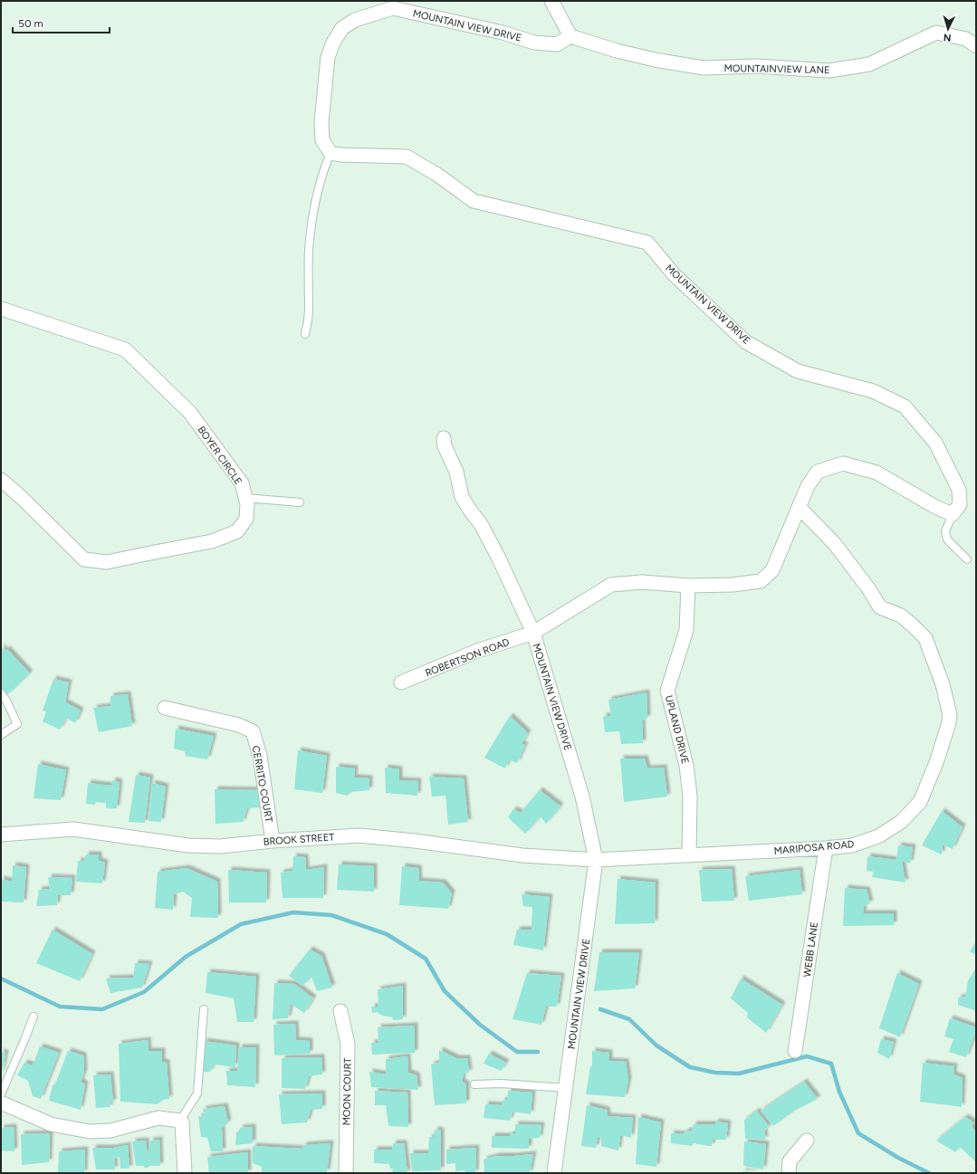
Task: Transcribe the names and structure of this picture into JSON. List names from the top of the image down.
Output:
{
  "streets": {
    "street": [
      "MOUNTAIN VIEW DRIVE",
      "MOUNTAINVIEW LANE",
      "BOYER CIRCLE",
      "ROBERTSON ROAD",
      "UPLAND DRIVE",
      "CERRITO COURT",
      "BROOK STREET",
      "MARIPOSA ROAD",
      "WEBB LANE",
      "MOON COURT"
    ]
  },
  "crossings": [
    ["MOUNTAIN VIEW DRIVE", "MOUNTAINVIEW LANE"],
    ["MOUNTAIN VIEW DRIVE", "ROBERTSON ROAD"],
    ["MOUNTAIN VIEW DRIVE", "UPLAND DRIVE"],
    ["MOUNTAIN VIEW DRIVE", "BROOK STREET"],
    ["MOUNTAIN VIEW DRIVE", "MARIPOSA ROAD"],
    ["UPLAND DRIVE", "MARIPOSA ROAD"],
    ["CERRITO COURT", "BROOK STREET"],
    ["BROOK STREET", "MARIPOSA ROAD"],
    ["MARIPOSA ROAD", "WEBB LANE"]
  ],
  "scale_bar": "50 m",
  "north": "bottom"
}
